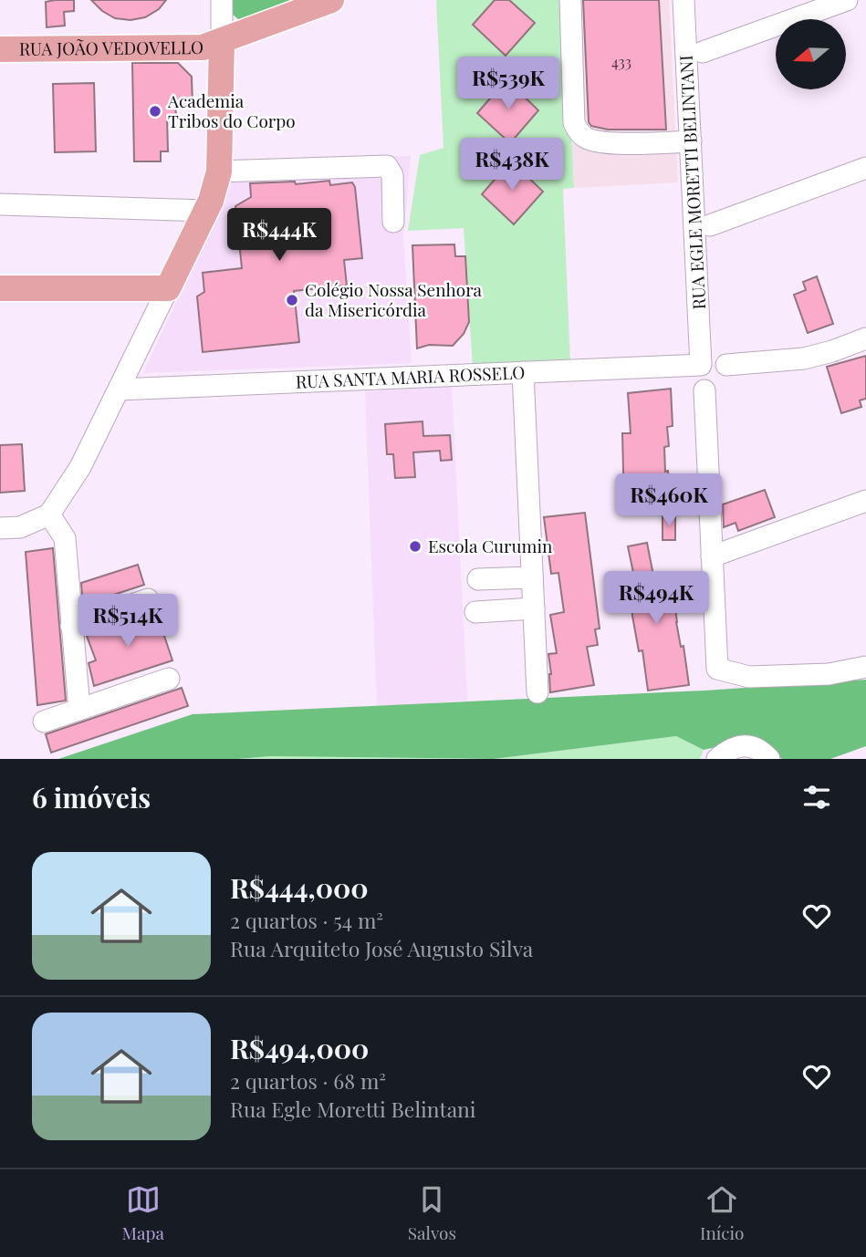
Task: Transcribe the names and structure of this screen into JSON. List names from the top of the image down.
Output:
{
  "streets": {
    "main road": ["RUA JOÃO VEDOVELLO"],
    "street": ["RUA EGLE MORETTI BELINTANI", "RUA SANTA MARIA ROSSELO"]
  },
  "crossings": [
    ["RUA EGLE MORETTI BELINTANI", "RUA SANTA MARIA ROSSELO"]
  ],
  "places": ["Academia Tribos do Corpo", "Colégio Nossa Senhora da Misericórdia", "Escola Curumin"],
  "house_numbers": ["433"],
  "north": "left",
  "page": {
    "price": [
      "R$539K",
      "R$438K",
      "R$444K",
      "R$460K",
      "R$494K",
      "R$514K"
    ],
    "heading": "6 imóveis",
    "list": [
      {
        "name": "R$444,000",
        "note": "2 quartos · 54 m² · Rua Arquiteto José Augusto Silva"
      },
      {
        "name": "R$494,000",
        "note": "2 quartos · 68 m² · Rua Egle Moretti Belintani"
      }
    ],
    "tabs": ["Mapa", "Salvos", "Início"]
  }
}
